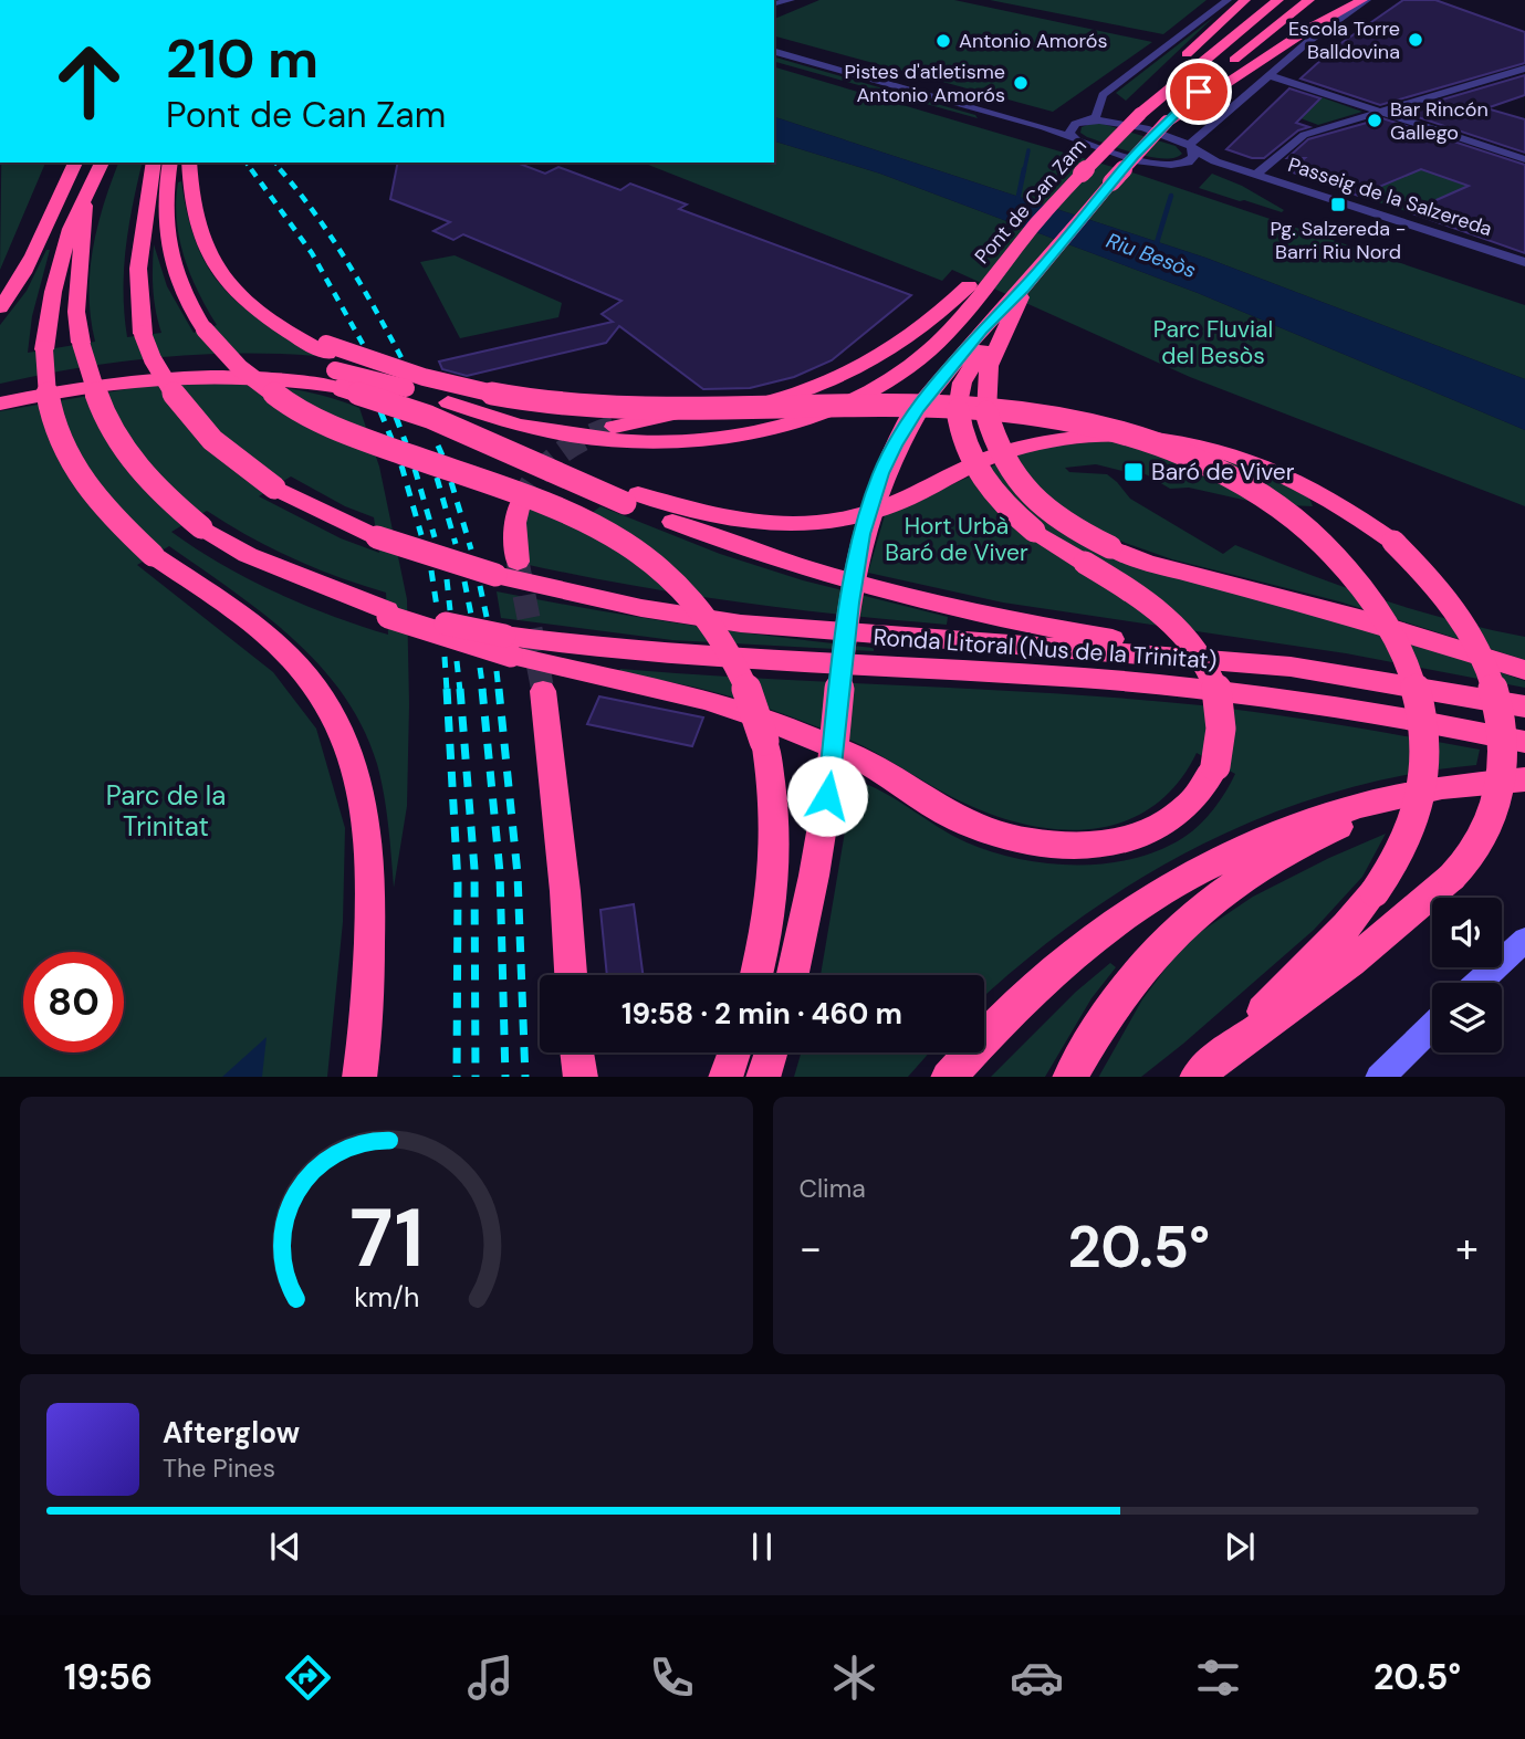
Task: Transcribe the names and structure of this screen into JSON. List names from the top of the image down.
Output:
{
  "streets": {
    "highway": ["Pont de Can Zam", "Ronda Litoral (Nus de la Trinitat)"],
    "street": ["Passeig de la Salzereda"]
  },
  "water": ["Riu Besòs"],
  "parks": ["Parc Fluvial del Besòs", "Hort Urbà Baró de Viver", "Parc de la Trinitat"],
  "places": {
    "other": [
      "Escola Torre Balldovina",
      "Antonio Amorós",
      "Pistes d'atletisme Antonio Amorós",
      "Bar Rincón Gallego"
    ],
    "transit": ["Pg. Salzereda - Barri Riu Nord", "Baró de Viver"]
  },
  "page": {
    "turn": ["210 m", "Pont de Can Zam"],
    "limit": "80",
    "trip": "19:58 · 2 min · 460 m",
    "tile": "Clima",
    "heat": ["−", "20.5°", "+"],
    "song": ["Afterglow", "The Pines"],
    "tabs": ["19:56", "20.5°"],
    "gauge": ["71", "km/h"]
  }
}
